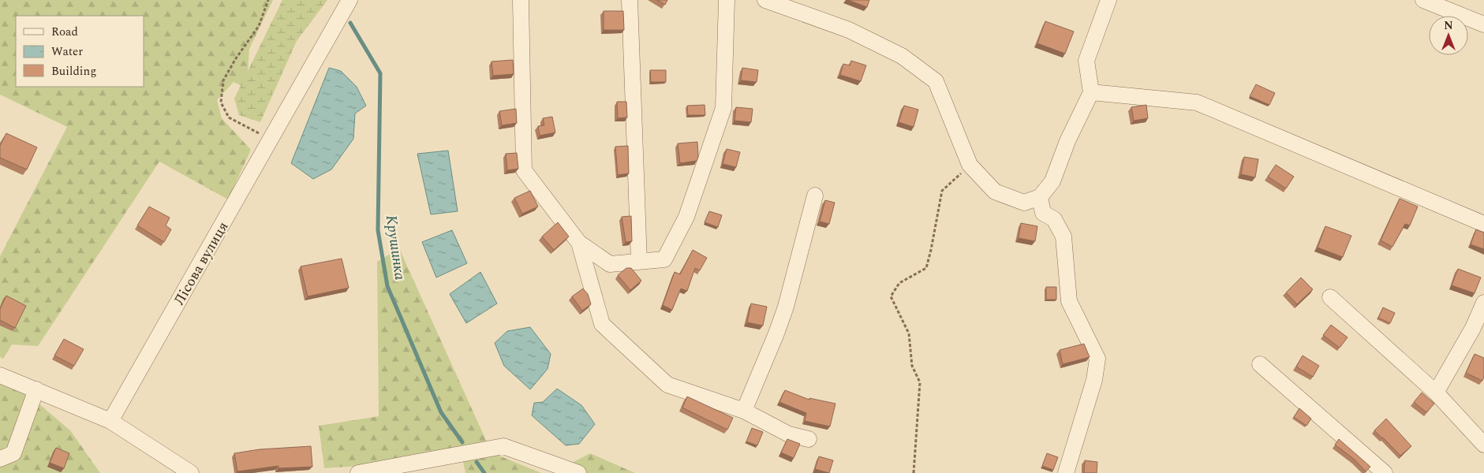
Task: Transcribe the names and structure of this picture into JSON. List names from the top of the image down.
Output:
{
  "streets": {
    "street": ["Лісова вулиця"]
  },
  "water": ["Крушинка"],
  "legend": ["Road", "Water", "Building"],
  "north": "top"
}
